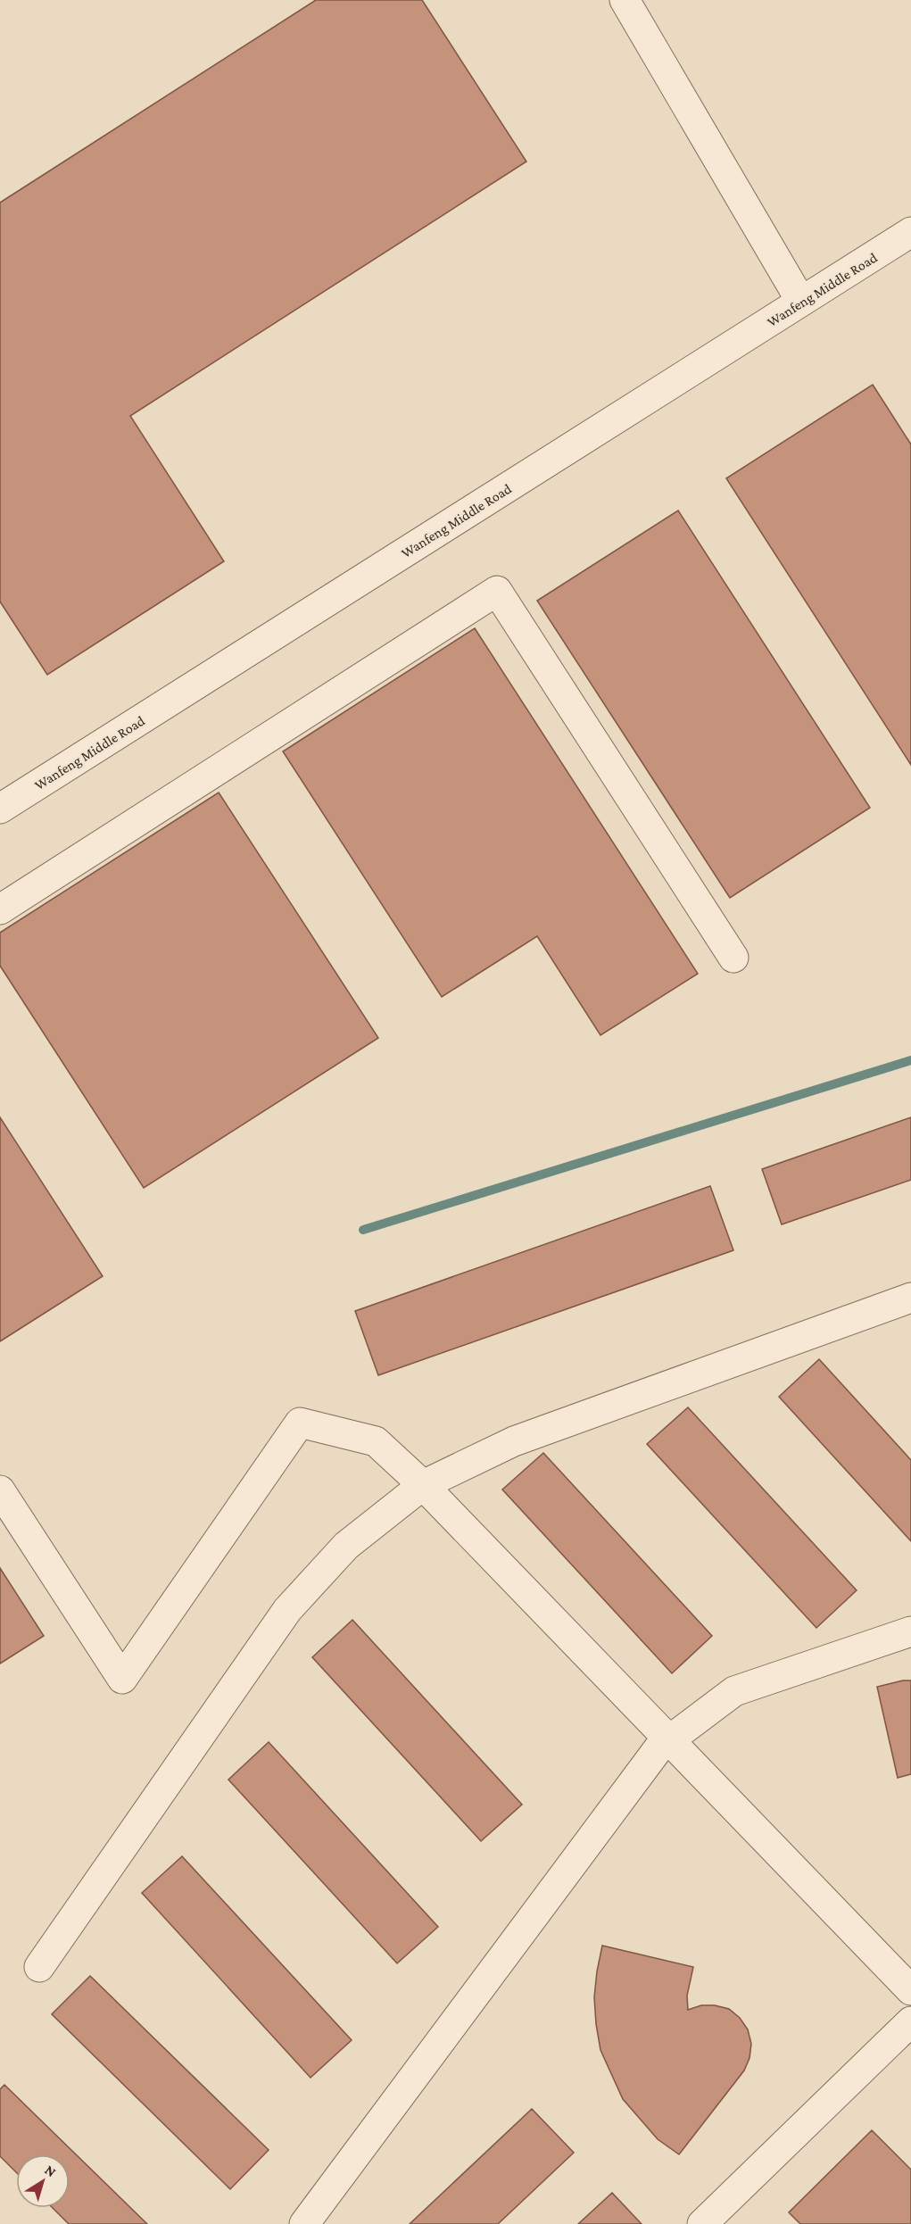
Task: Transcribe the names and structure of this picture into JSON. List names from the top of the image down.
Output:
{
  "streets": {
    "street": ["Wanfeng Middle Road"]
  },
  "north": "top right"
}
